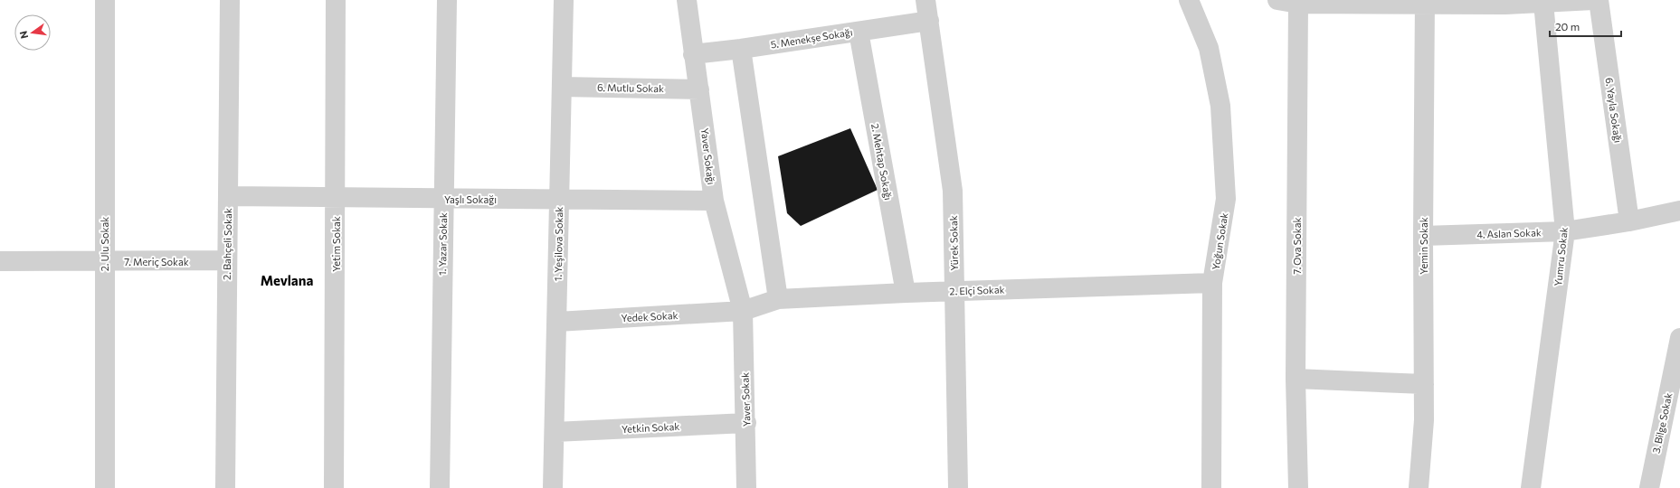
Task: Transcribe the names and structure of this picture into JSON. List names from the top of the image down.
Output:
{
  "streets": {
    "street": [
      "5. Menekşe Sokağı",
      "6. Mutlu Sokak",
      "6. Yayla Sokağı",
      "Yaver Sokağı",
      "2. Mehtap Sokağı",
      "Yaşlı Sokağı",
      "4. Aslan Sokak",
      "Yoğun Sokak",
      "Yürek Sokak",
      "2. Ulu Sokak",
      "2. Bahçeli Sokak",
      "Yetim Sokak",
      "1. Yazar Sokak",
      "1. Yeşilova Sokak",
      "7. Ova Sokak",
      "Yemin Sokak",
      "Yumru Sokak",
      "7. Meriç Sokak",
      "2. Elçi Sokak",
      "Yedek Sokak",
      "Yaver Sokak",
      "3. Bilge Sokak",
      "Yetkin Sokak"
    ]
  },
  "crossings": [
    ["5. Menekşe Sokağı", "Yaver Sokağı"],
    ["5. Menekşe Sokağı", "2. Mehtap Sokağı"],
    ["5. Menekşe Sokağı", "Yürek Sokak"],
    ["6. Mutlu Sokak", "Yaver Sokağı"],
    ["6. Mutlu Sokak", "1. Yeşilova Sokak"],
    ["6. Yayla Sokağı", "4. Aslan Sokak"],
    ["Yaver Sokağı", "Yaşlı Sokağı"],
    ["Yaver Sokağı", "2. Elçi Sokak"],
    ["Yaver Sokağı", "Yedek Sokak"],
    ["Yaver Sokağı", "Yaver Sokak"],
    ["2. Mehtap Sokağı", "2. Elçi Sokak"],
    ["Yaşlı Sokağı", "2. Bahçeli Sokak"],
    ["Yaşlı Sokağı", "Yetim Sokak"],
    ["Yaşlı Sokağı", "1. Yazar Sokak"],
    ["Yaşlı Sokağı", "1. Yeşilova Sokak"],
    ["4. Aslan Sokak", "Yemin Sokak"],
    ["4. Aslan Sokak", "Yumru Sokak"],
    ["Yoğun Sokak", "2. Elçi Sokak"],
    ["Yürek Sokak", "2. Elçi Sokak"],
    ["2. Ulu Sokak", "7. Meriç Sokak"],
    ["2. Bahçeli Sokak", "7. Meriç Sokak"],
    ["1. Yeşilova Sokak", "Yedek Sokak"],
    ["1. Yeşilova Sokak", "Yetkin Sokak"],
    ["2. Elçi Sokak", "Yedek Sokak"],
    ["2. Elçi Sokak", "Yaver Sokak"],
    ["Yedek Sokak", "Yaver Sokak"],
    ["Yaver Sokak", "Yetkin Sokak"]
  ],
  "districts": ["Mevlana"],
  "scale_bar": "20 m",
  "north": "left"
}
